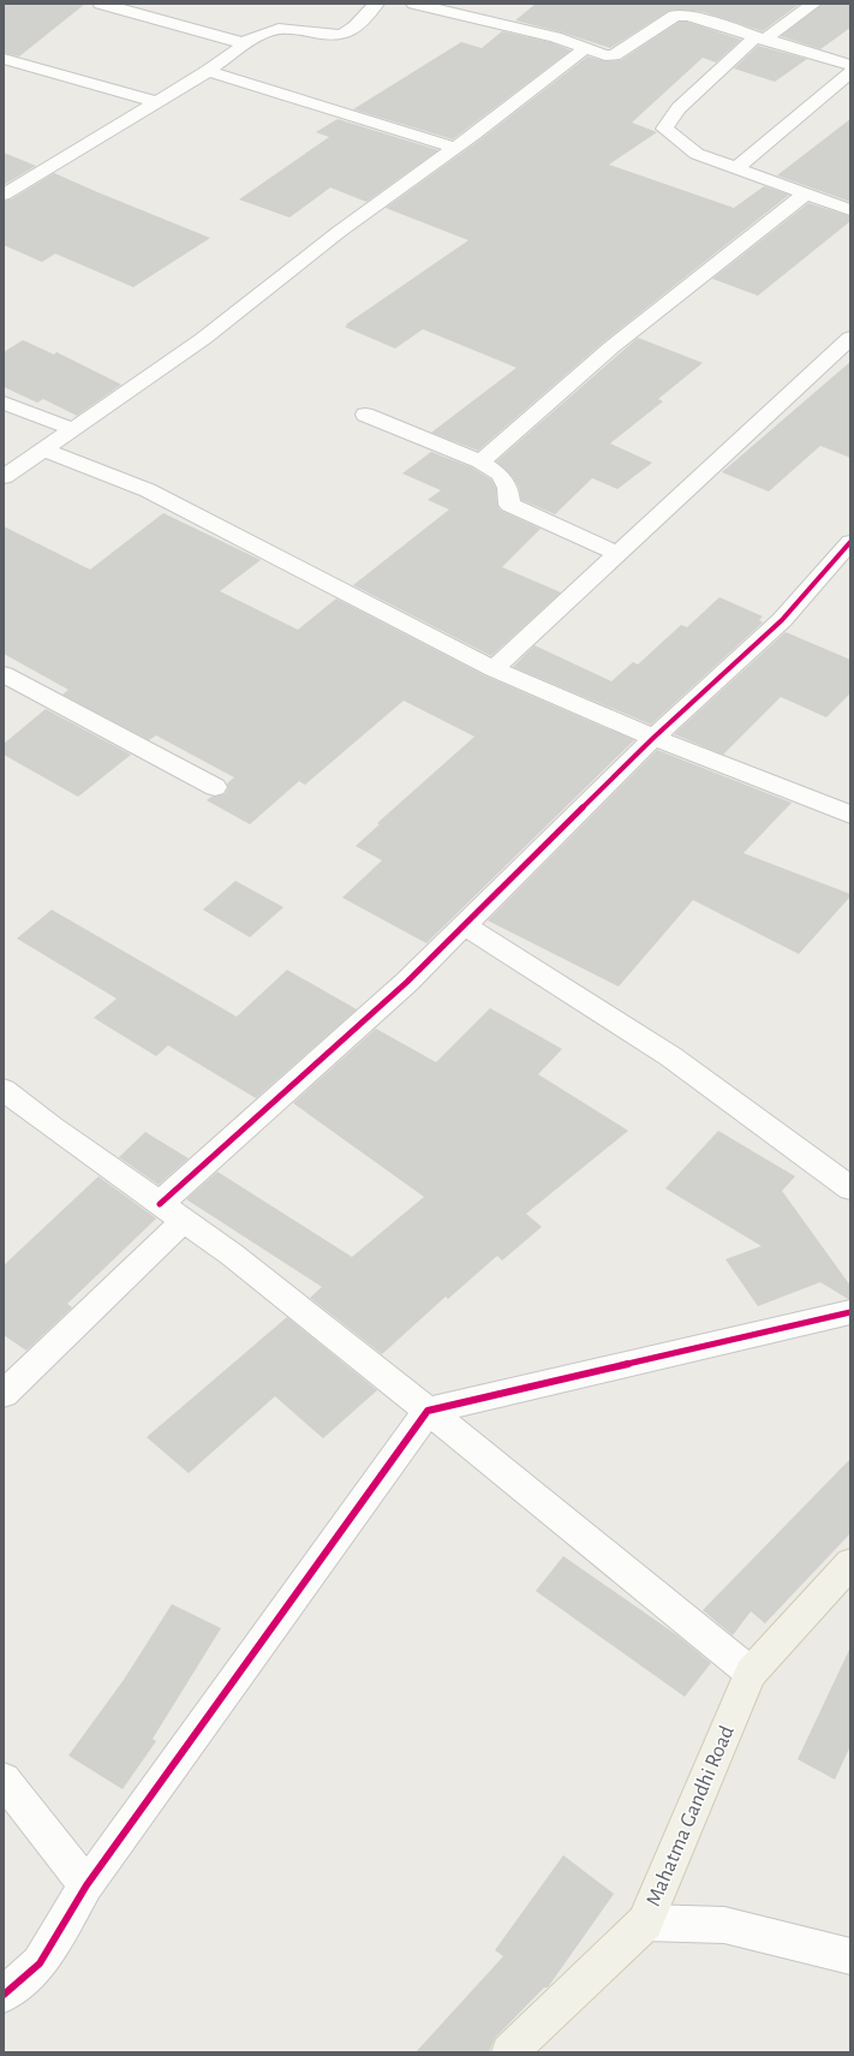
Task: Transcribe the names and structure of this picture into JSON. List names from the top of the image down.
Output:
{
  "streets": {
    "main road": ["Mahatma Gandhi Road"]
  }
}
